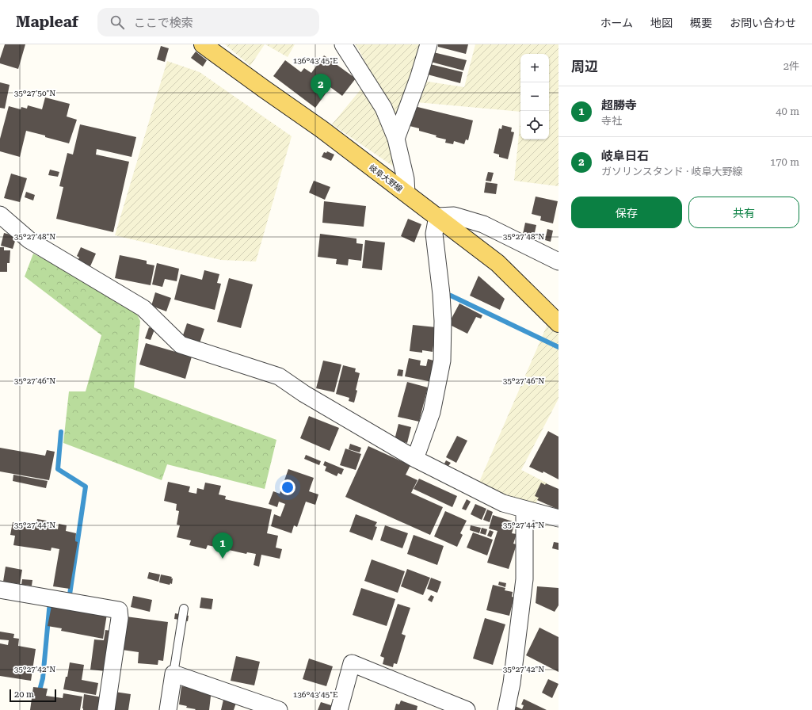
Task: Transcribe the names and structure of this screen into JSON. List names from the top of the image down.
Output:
{
  "streets": {
    "main road": ["岐阜大野線"]
  },
  "scale_bar": "20 m",
  "page": {
    "header": "Mapleaf",
    "search": "ここで検索",
    "nav": [
      "ホーム",
      "地図",
      "概要",
      "お問い合わせ"
    ],
    "heading": ["周辺", "2件"],
    "map_buttons": ["+", "−"],
    "pins": ["2", "1"],
    "list": [
      {
        "mark": "1",
        "name": "超勝寺",
        "note": "寺社",
        "value": "40 m"
      },
      {
        "mark": "2",
        "name": "岐阜日石",
        "note": "ガソリンスタンド · 岐阜大野線",
        "value": "170 m"
      }
    ],
    "buttons": ["保存", "共有"],
    "scale": "20 m"
  },
  "coordinates": [
    "136°43'45\"E",
    "35°27'50\"N",
    "35°27'48\"N",
    "35°27'46\"N",
    "35°27'44\"N",
    "35°27'42\"N"
  ]
}
